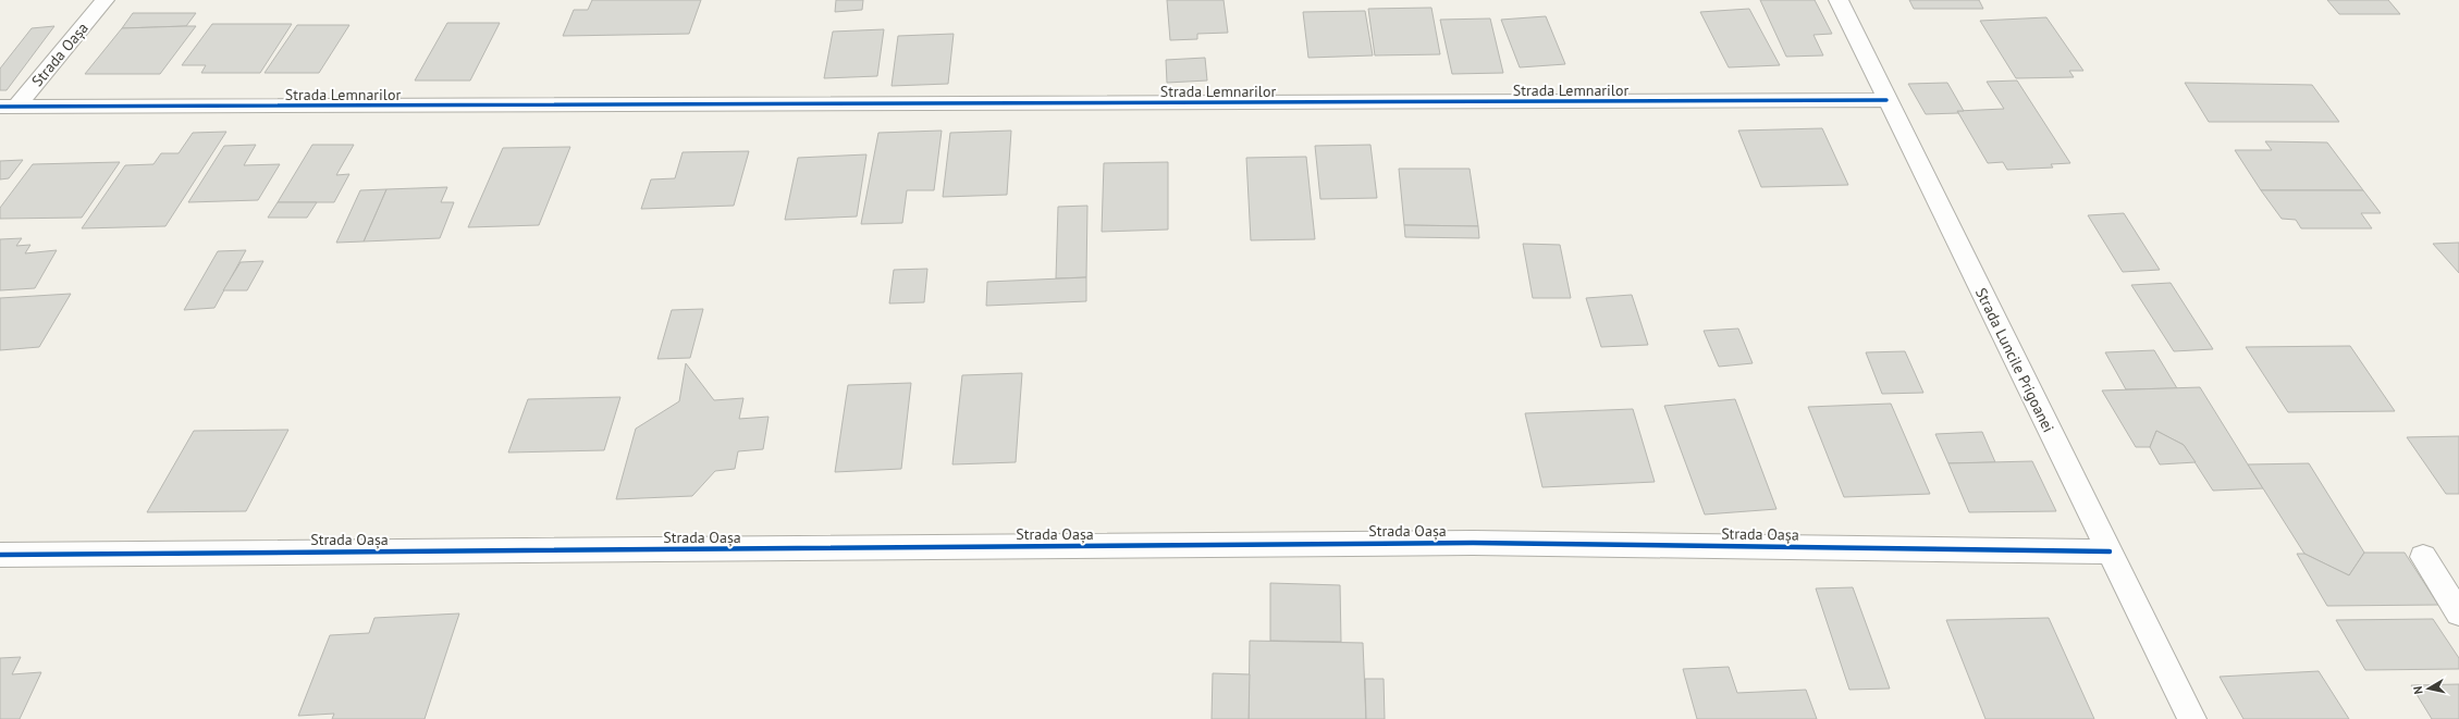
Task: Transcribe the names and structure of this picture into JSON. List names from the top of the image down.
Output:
{
  "streets": {
    "street": ["Strada Oașa", "Strada Lemnarilor", "Strada Luncile Prigoanei"]
  },
  "crossings": [
    ["Strada Oașa", "Strada Lemnarilor"],
    ["Strada Oașa", "Strada Luncile Prigoanei"],
    ["Strada Lemnarilor", "Strada Luncile Prigoanei"]
  ],
  "north": "left"
}
